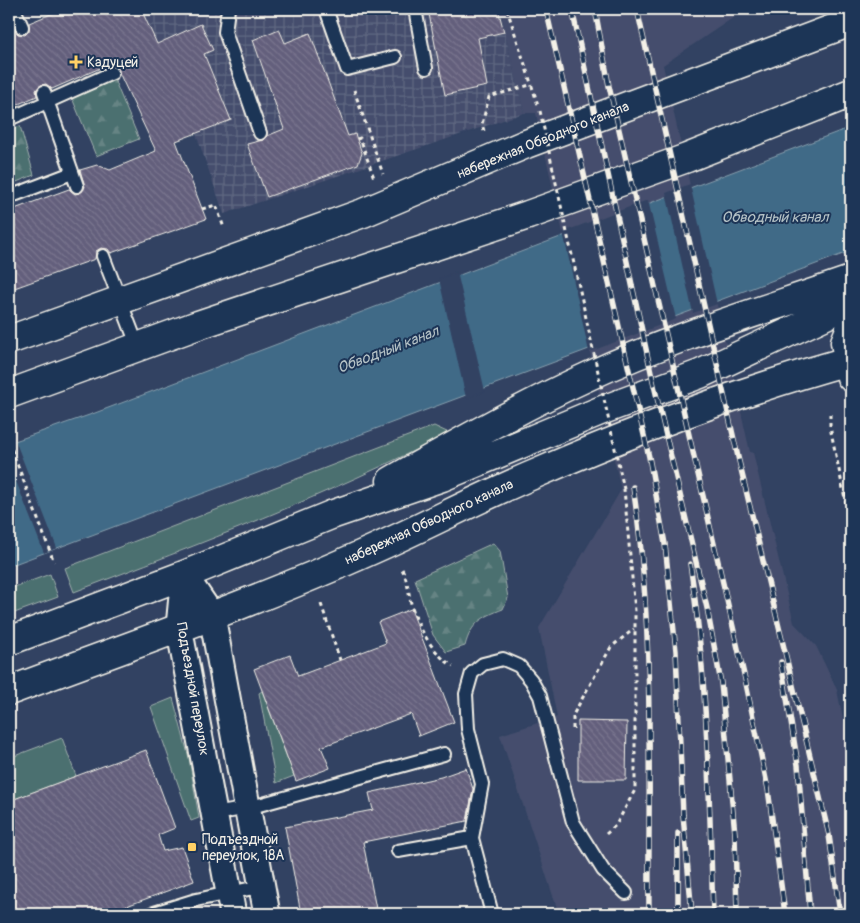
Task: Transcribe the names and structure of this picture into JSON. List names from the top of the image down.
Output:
{
  "streets": {
    "main road": ["набережная Обводного канала"],
    "street": ["Подъездной переулок"]
  },
  "crossings": [
    ["набережная Обводного канала", "Подъездной переулок"]
  ],
  "water": ["Обводный канал"],
  "places": {
    "health": ["Кадуцей"],
    "transit": ["Подъездной переулок, 18А"]
  }
}
